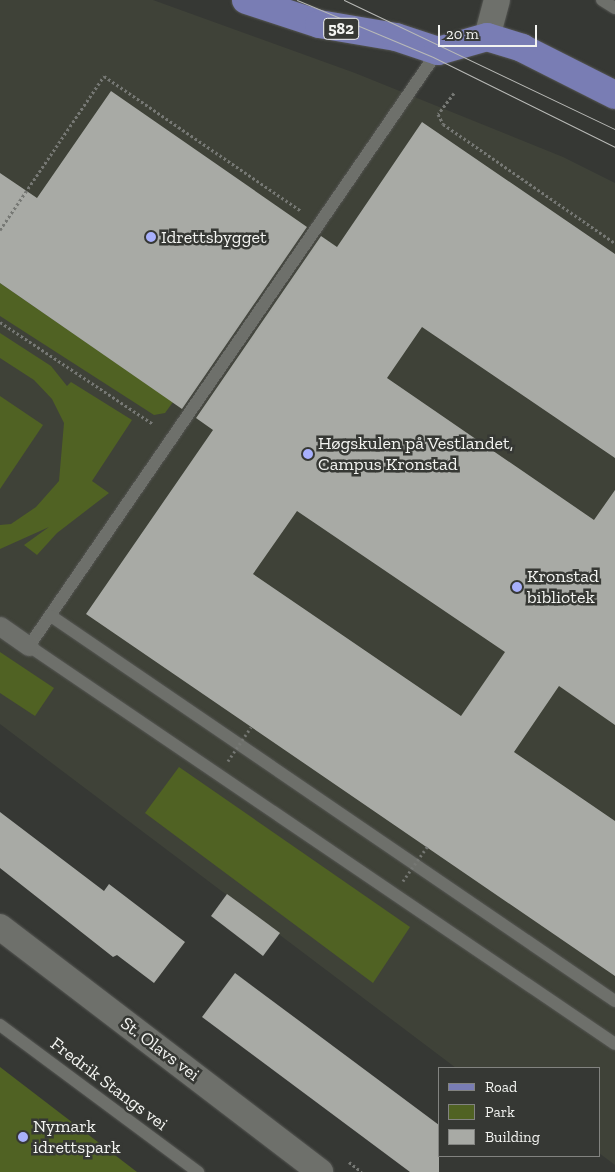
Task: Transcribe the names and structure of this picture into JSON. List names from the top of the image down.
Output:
{
  "streets": {
    "main road": ["582"],
    "street": ["St. Olavs vei"],
    "lane": ["Fredrik Stangs vei"]
  },
  "places": [
    "Idrettsbygget",
    "Høgskulen på Vestlandet, Campus Kronstad",
    "Kronstad bibliotek",
    "Nymark idrettspark"
  ],
  "legend": ["Road", "Park", "Building"],
  "scale_bar": "20 m"
}
